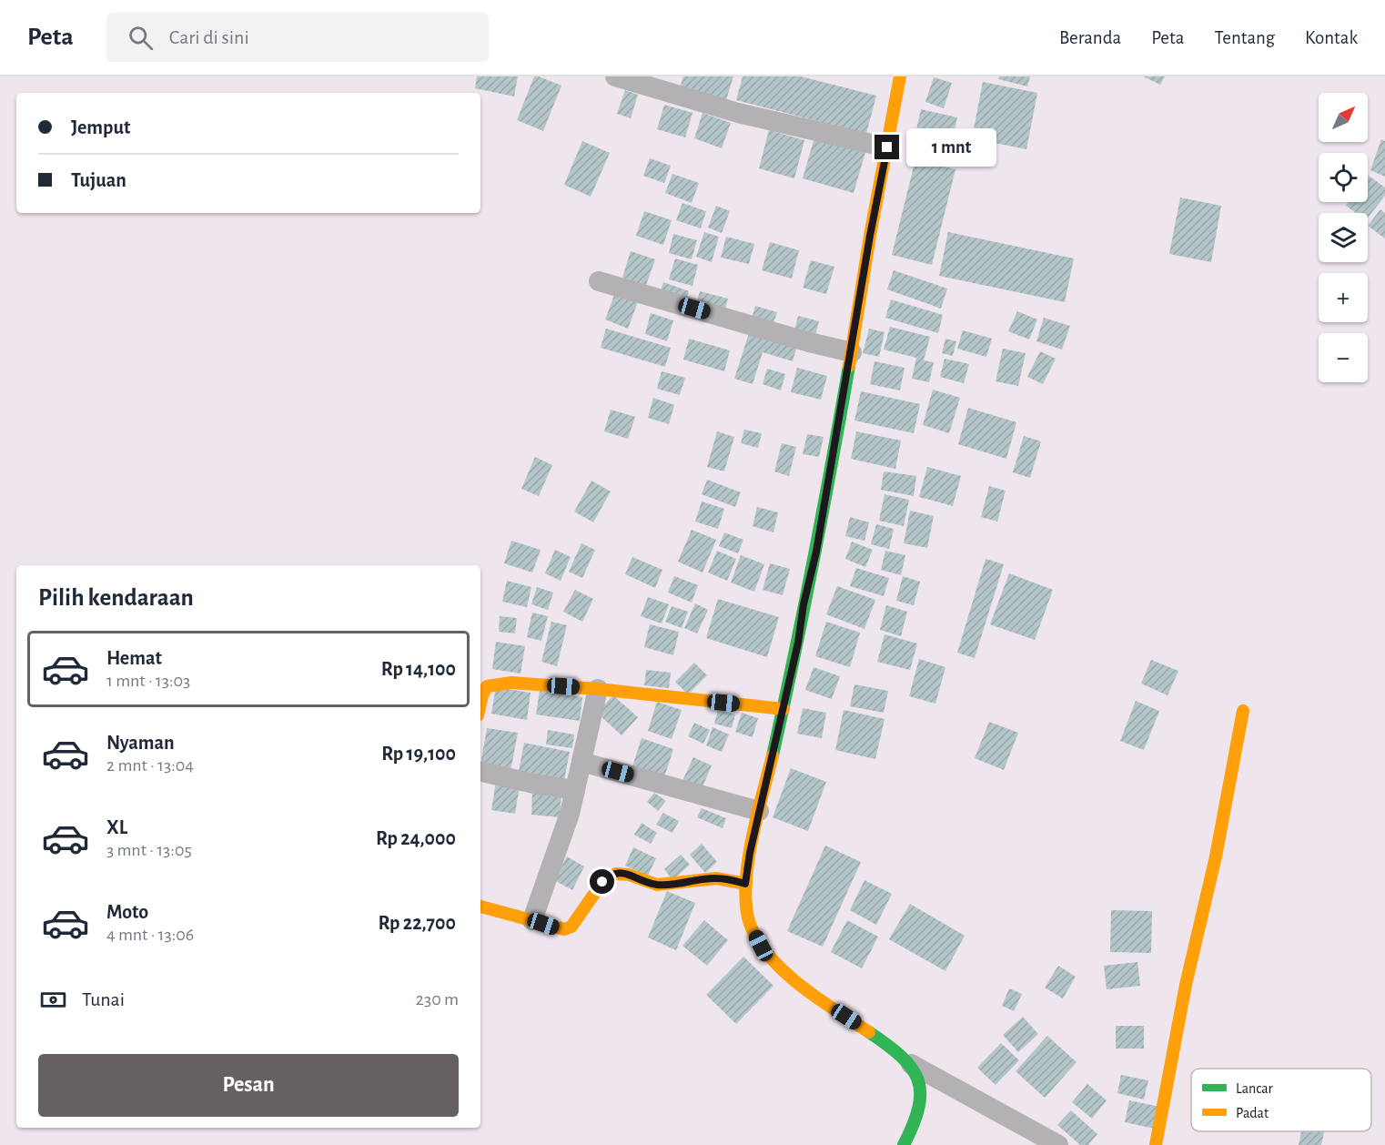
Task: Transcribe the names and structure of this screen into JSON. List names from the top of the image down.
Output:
{
  "legend": ["Lancar", "Padat"],
  "north": "top right",
  "page": {
    "header": "Peta",
    "search": "Cari di sini",
    "nav": [
      "Beranda",
      "Peta",
      "Tentang",
      "Kontak"
    ],
    "map_buttons": ["+", "−"],
    "banner": ["Jemput", "Tujuan"],
    "bubble": "1 mnt",
    "heading": "Pilih kendaraan",
    "list": [
      {
        "name": "Hemat",
        "note": "1 mnt · 13:03",
        "value": "Rp 14,100"
      },
      {
        "name": "Nyaman",
        "note": "2 mnt · 13:04",
        "value": "Rp 19,100"
      },
      {
        "name": "XL",
        "note": "3 mnt · 13:05",
        "value": "Rp 24,000"
      },
      {
        "name": "Moto",
        "note": "4 mnt · 13:06",
        "value": "Rp 22,700"
      }
    ],
    "pay": ["Tunai", "230 m"],
    "buttons": "Pesan"
  }
}
